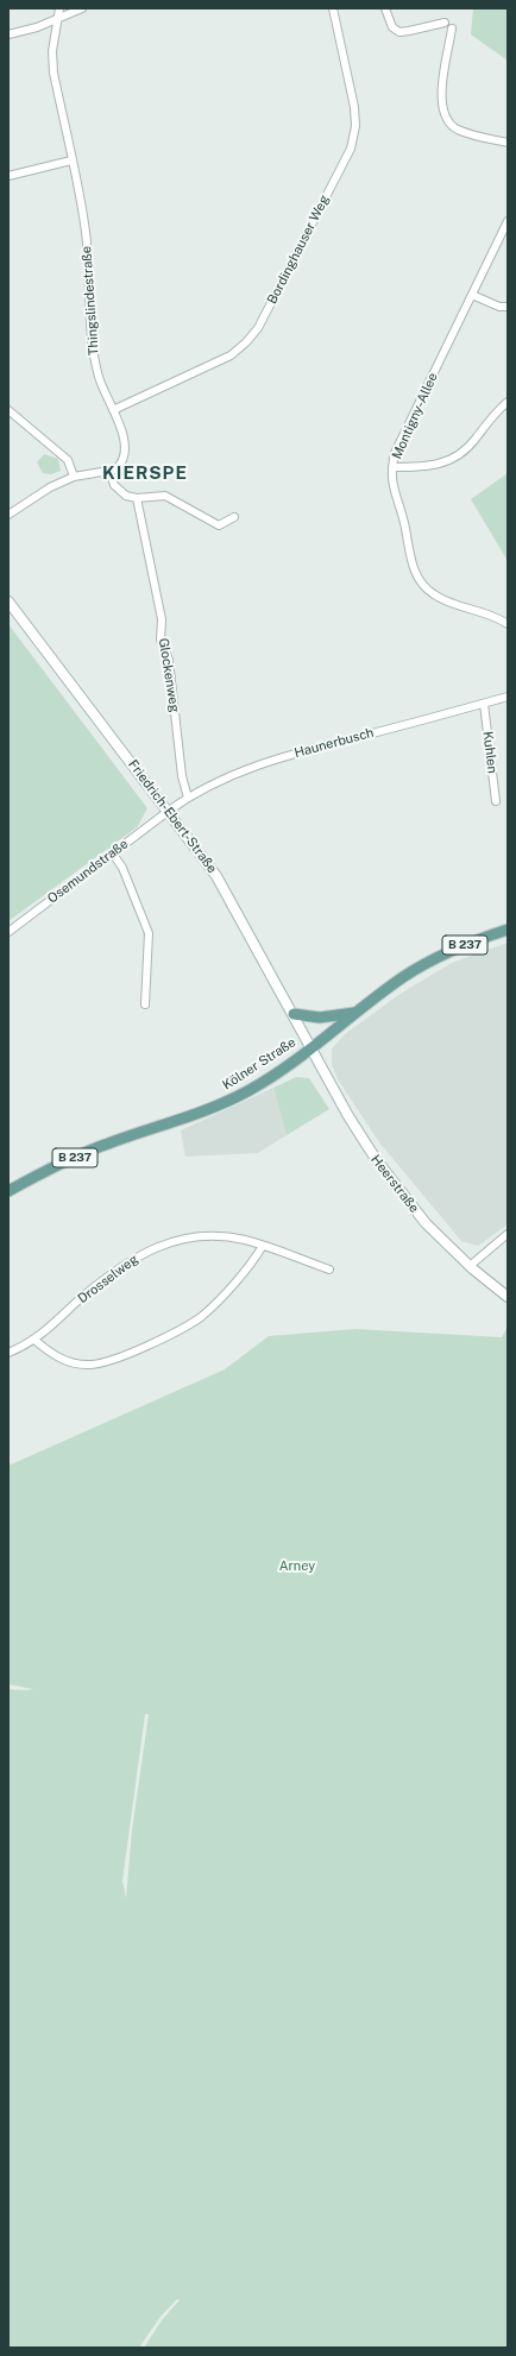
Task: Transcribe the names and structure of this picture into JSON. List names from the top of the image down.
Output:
{
  "streets": {
    "main road": [
      "Friedrich-Ebert-Straße",
      "B 237",
      "Kölner Straße",
      "Heerstraße"
    ],
    "street": [
      "Bordinghauser Weg",
      "Thingslindestraße",
      "Montigny-Allee",
      "Glockenweg",
      "Haunerbusch",
      "Kuhlen",
      "Osemundstraße",
      "Drosselweg"
    ]
  },
  "crossings": [
    ["Bordinghauser Weg", "Thingslindestraße"],
    ["Glockenweg", "Haunerbusch"],
    ["Haunerbusch", "Kuhlen"],
    ["Haunerbusch", "Friedrich-Ebert-Straße"],
    ["Haunerbusch", "Osemundstraße"],
    ["Friedrich-Ebert-Straße", "Osemundstraße"],
    ["Friedrich-Ebert-Straße", "Kölner Straße"],
    ["Friedrich-Ebert-Straße", "Heerstraße"],
    ["Kölner Straße", "Heerstraße"]
  ],
  "districts": ["KIERSPE"],
  "parks": ["Arney"]
}
